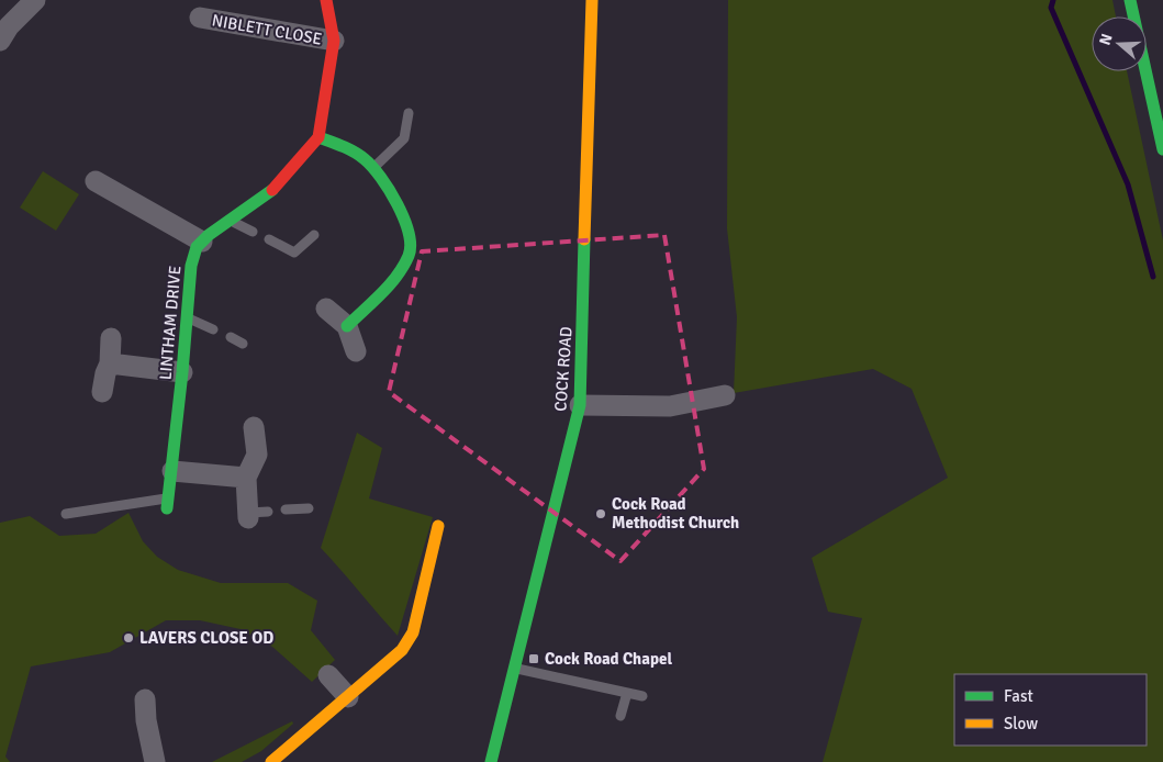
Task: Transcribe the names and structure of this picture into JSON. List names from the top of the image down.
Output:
{
  "streets": {
    "main road": ["LINTHAM DRIVE", "COCK ROAD"],
    "street": ["NIBLETT CLOSE"]
  },
  "places": {
    "other": ["Cock Road Methodist Church", "LAVERS CLOSE OD"],
    "transit": ["Cock Road Chapel"]
  },
  "legend": ["Fast", "Slow"],
  "north": "left"
}
